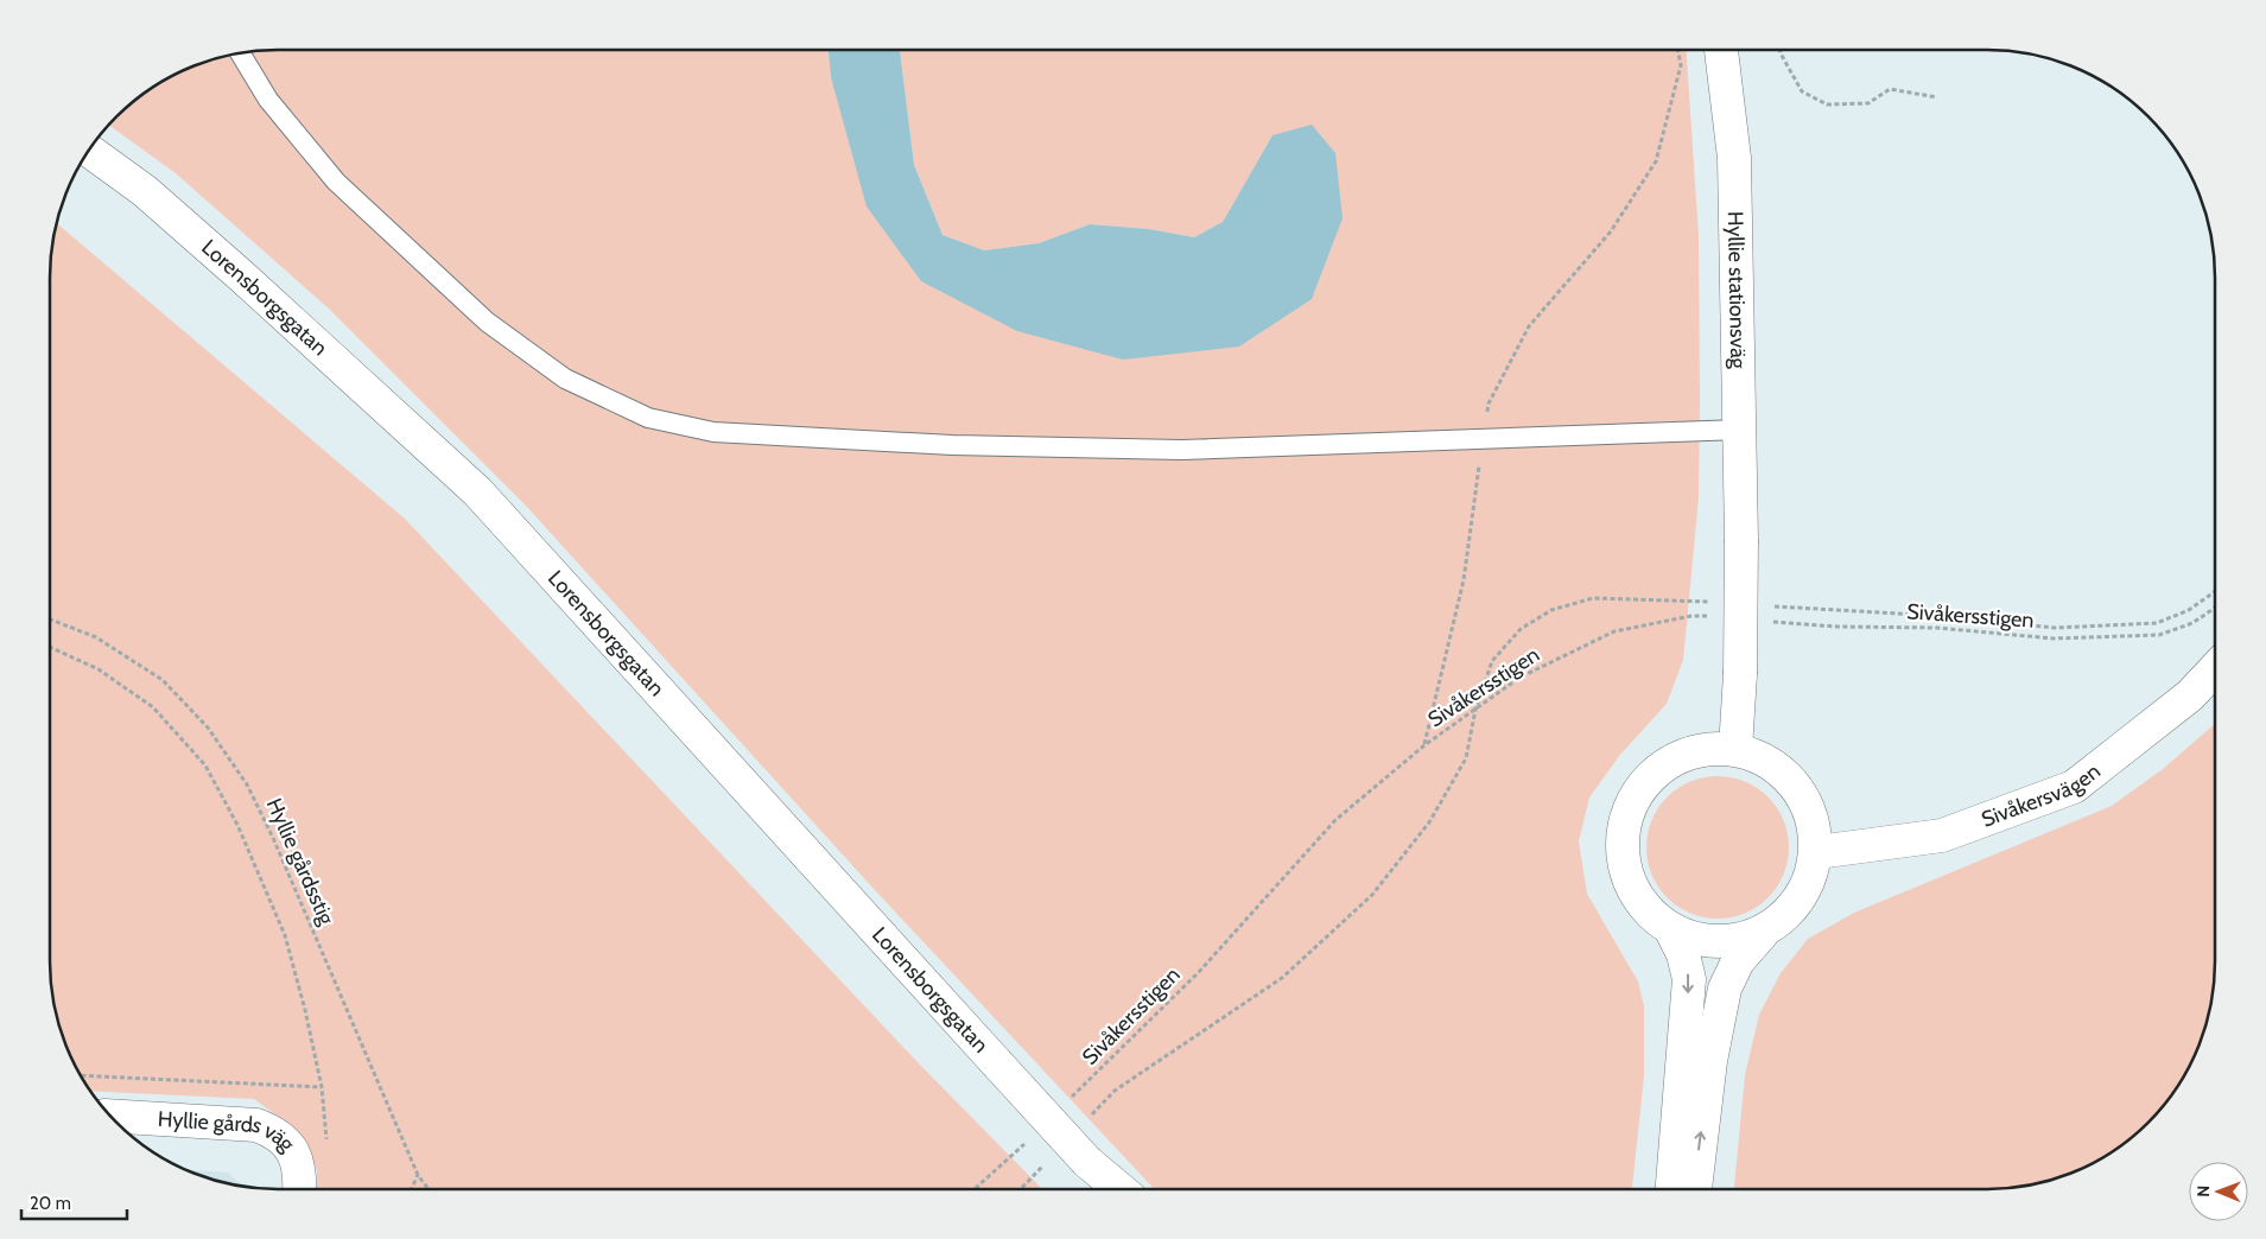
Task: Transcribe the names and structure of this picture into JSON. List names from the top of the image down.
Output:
{
  "streets": {
    "street": [
      "Hyllie stationsväg",
      "Lorensborgsgatan",
      "Sivåkersvägen",
      "Hyllie gårds väg"
    ],
    "path": ["Sivåkersstigen", "Hyllie gårdsstig"]
  },
  "crossings": [
    ["Hyllie stationsväg", "Sivåkersvägen"]
  ],
  "scale_bar": "20 m",
  "north": "left"
}
